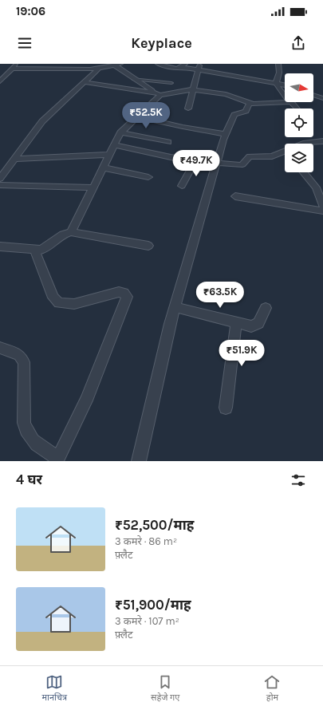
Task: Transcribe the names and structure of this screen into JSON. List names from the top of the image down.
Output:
{
  "north": "right",
  "page": {
    "status": "19:06",
    "header": "Keyplace",
    "price": [
      "₹52.5K",
      "₹49.7K",
      "₹63.5K",
      "₹51.9K"
    ],
    "heading": "4 घर",
    "list": [
      {
        "name": "₹52,500/माह",
        "note": "3 कमरे · 86 m² · फ़्लैट"
      },
      {
        "name": "₹51,900/माह",
        "note": "3 कमरे · 107 m² · फ़्लैट"
      }
    ],
    "tabs": ["मानचित्र", "सहेजे गए", "होम"]
  }
}
